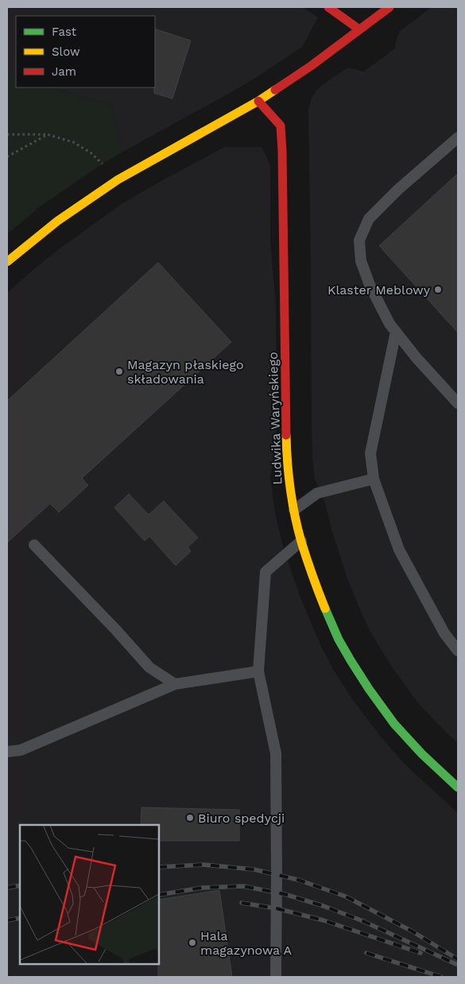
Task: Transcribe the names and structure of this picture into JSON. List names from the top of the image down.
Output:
{
  "streets": {
    "street": ["Ludwika Waryńskiego"]
  },
  "places": [
    "Klaster Meblowy",
    "Magazyn płaskiego składowania",
    "Biuro spedycji",
    "Hala magazynowa A"
  ],
  "legend": ["Fast", "Slow", "Jam"]
}
